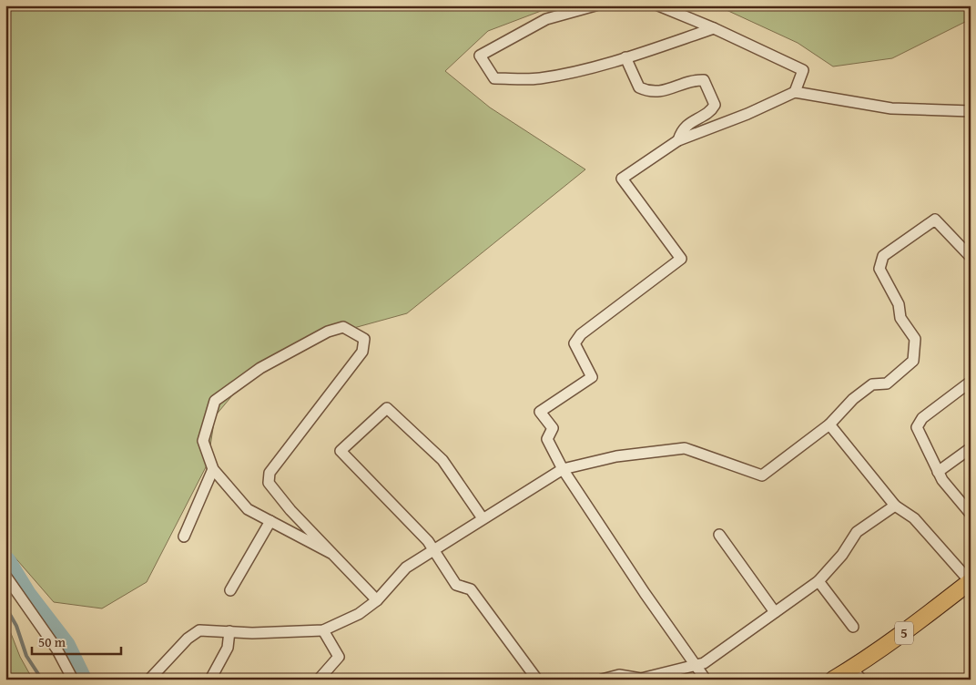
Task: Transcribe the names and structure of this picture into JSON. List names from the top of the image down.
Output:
{
  "streets": {
    "main road": ["5"]
  },
  "scale_bar": "50 m"
}
